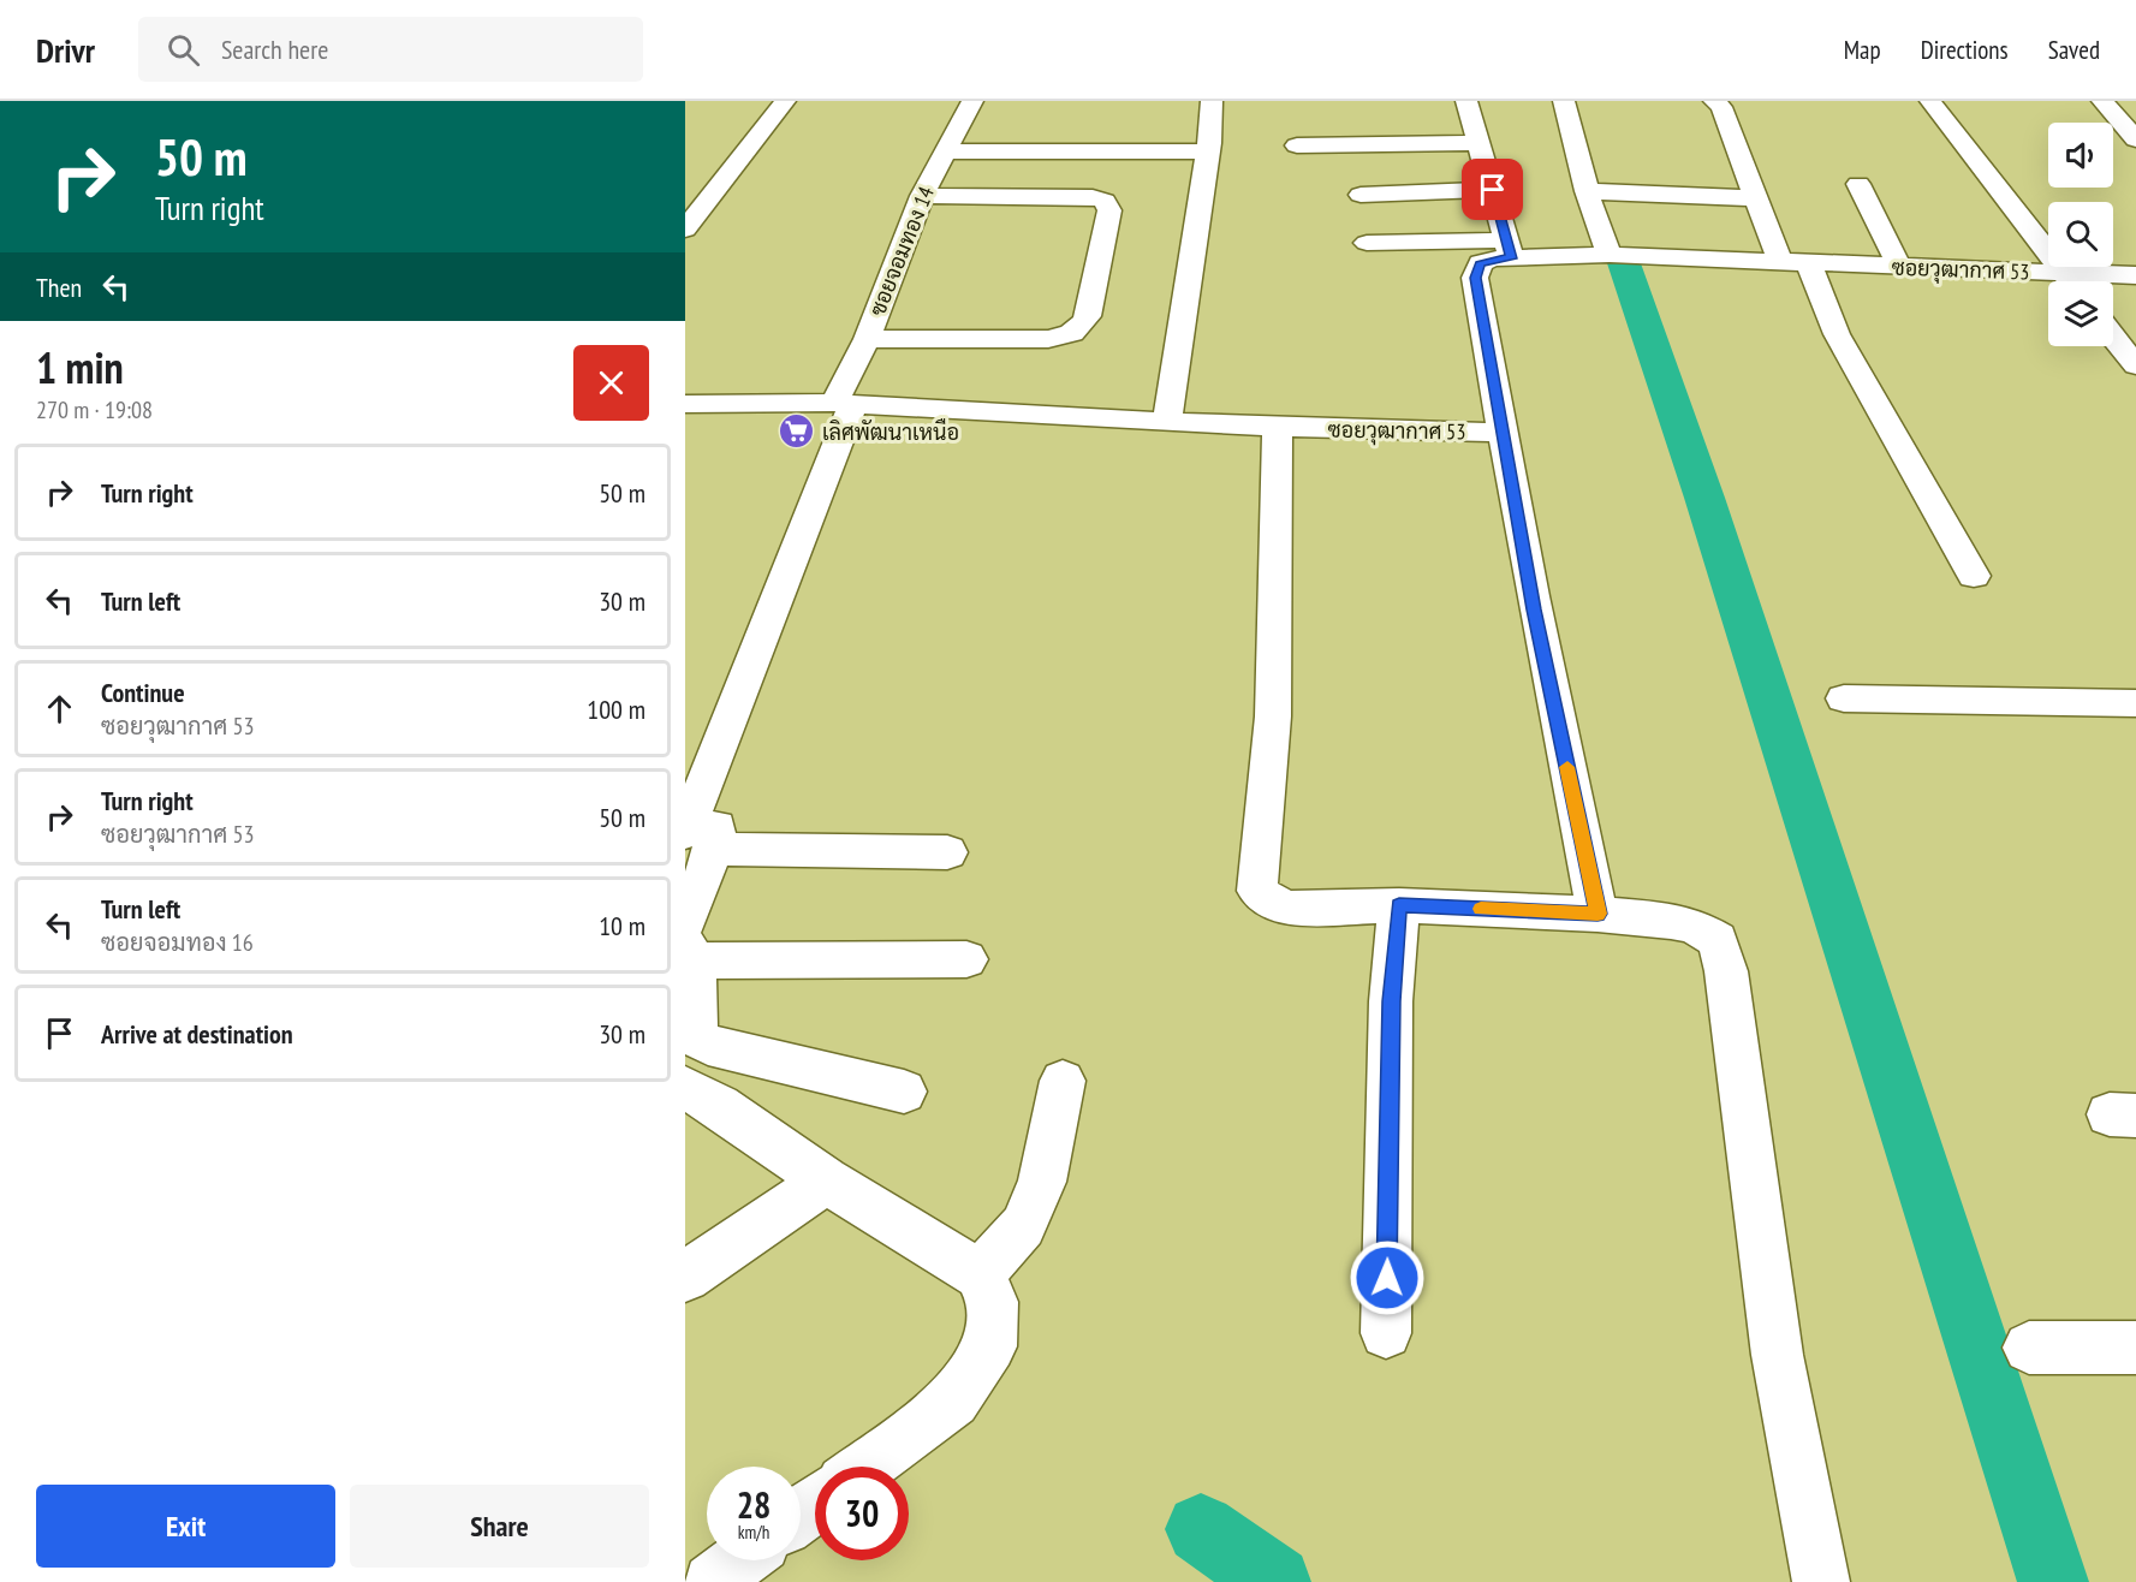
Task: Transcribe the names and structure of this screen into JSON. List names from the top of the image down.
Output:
{
  "streets": {
    "street": ["ซอยจอมทอง 14", "ซอยวุฒากาศ 53"]
  },
  "crossings": [
    ["ซอยจอมทอง 14", "ซอยวุฒากาศ 53"]
  ],
  "places": {
    "supermarket": ["เลิศพัฒนาเหนือ"]
  },
  "page": {
    "header": "Drivr",
    "search": "Search here",
    "nav": ["Map", "Directions", "Saved"],
    "turn": ["50 m", "Turn right"],
    "then": "Then",
    "heading": ["1 min", "270 m · 19:08"],
    "list": [
      {
        "name": "Turn right",
        "value": "50 m"
      },
      {
        "name": "Turn left",
        "value": "30 m"
      },
      {
        "name": "Continue",
        "note": "ซอยวุฒากาศ 53",
        "value": "100 m"
      },
      {
        "name": "Turn right",
        "note": "ซอยวุฒากาศ 53",
        "value": "50 m"
      },
      {
        "name": "Turn left",
        "note": "ซอยจอมทอง 16",
        "value": "10 m"
      },
      {
        "name": "Arrive at destination",
        "value": "30 m"
      }
    ],
    "speed": "28 km/h",
    "limit": "30",
    "buttons": ["Exit", "Share"]
  }
}
